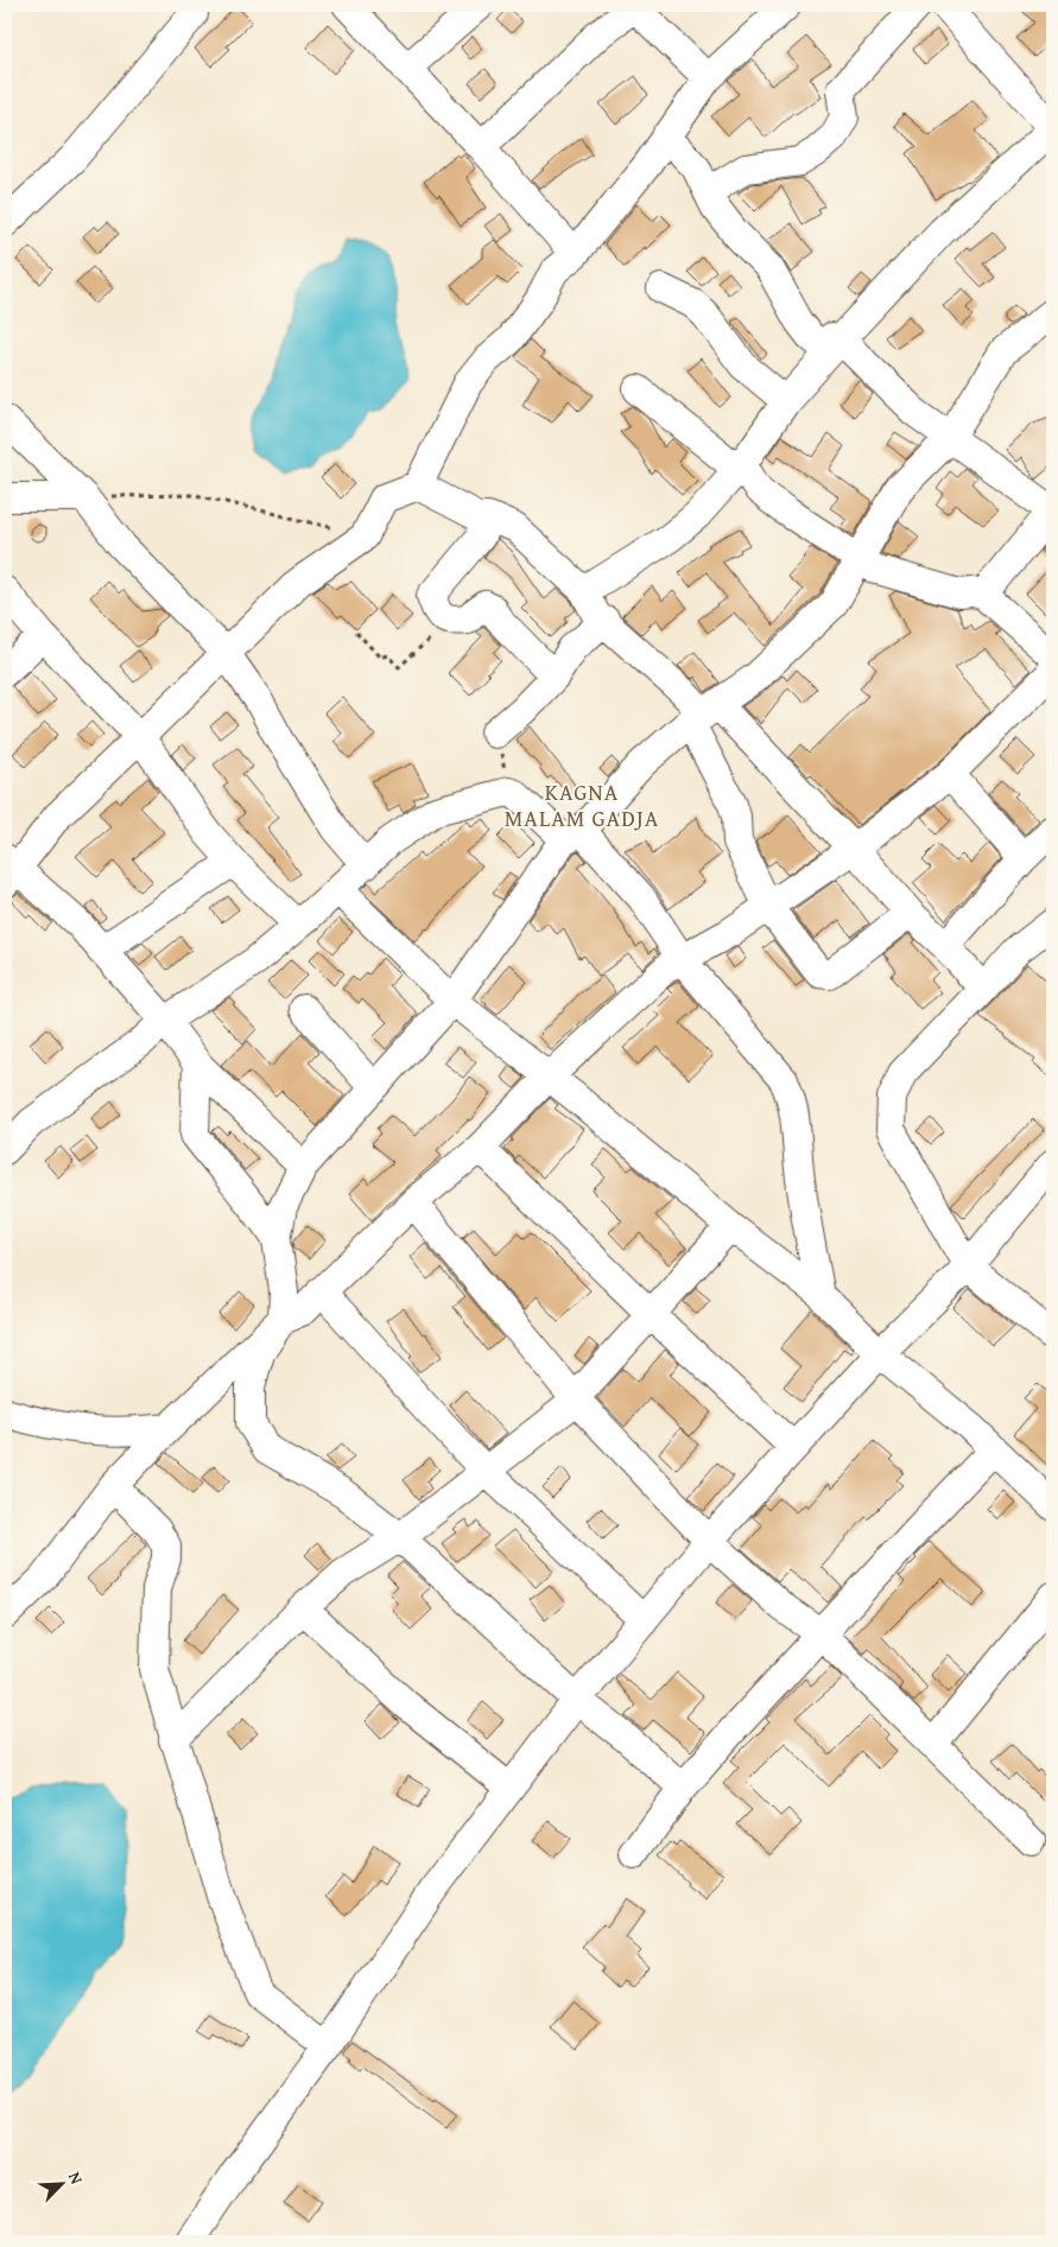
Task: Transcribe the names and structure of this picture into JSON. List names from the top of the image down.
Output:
{
  "districts": ["KAGNA MALAM GADJA"],
  "north": "top right"
}
